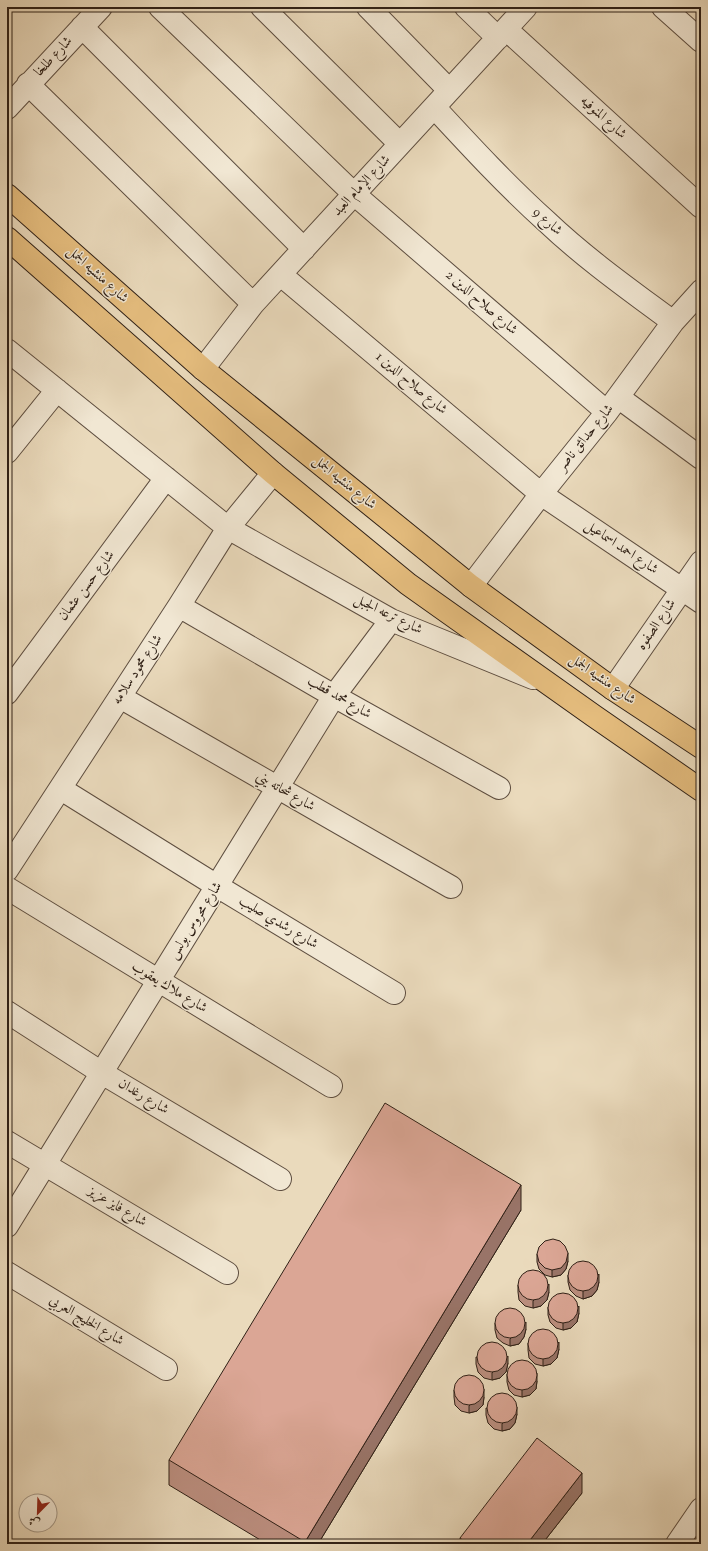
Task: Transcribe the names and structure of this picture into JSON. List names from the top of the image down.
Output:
{
  "streets": {
    "main road": ["شارع منشيه الجمل"],
    "street": [
      "شارع طلخا",
      "شارع المنوفيه",
      "شارع الإمام العبد",
      "شارع 9",
      "شارع صلاح الدين 2",
      "شارع صلاح الدين 1",
      "شارع حدائق ناصر",
      "شارع احمد اسماعيل",
      "شارع حسن عثمان",
      "شارع ترعه الجبل",
      "شارع الصفوه",
      "شارع محمود سلامه",
      "شارع محمد قطب",
      "شارع شحاته يني",
      "شارع محروس بولس",
      "شارع رشدي صليب",
      "شارع ملاك يعقوب",
      "شارع رغدان",
      "شارع فايز عزيز",
      "شارع الخليج العربي"
    ]
  },
  "crossings": [
    ["شارع المنوفيه", "شارع الإمام العبد"],
    ["شارع الإمام العبد", "شارع 9"],
    ["شارع الإمام العبد", "شارع منشيه الجمل"],
    ["شارع الإمام العبد", "شارع صلاح الدين 2"],
    ["شارع الإمام العبد", "شارع صلاح الدين 1"],
    ["شارع 9", "شارع حدائق ناصر"],
    ["شارع منشيه الجمل", "شارع حدائق ناصر"],
    ["شارع منشيه الجمل", "شارع الصفوه"],
    ["شارع صلاح الدين 2", "شارع حدائق ناصر"],
    ["شارع صلاح الدين 1", "شارع حدائق ناصر"],
    ["شارع صلاح الدين 1", "شارع احمد اسماعيل"],
    ["شارع حدائق ناصر", "شارع احمد اسماعيل"],
    ["شارع احمد اسماعيل", "شارع الصفوه"],
    ["شارع ترعه الجبل", "شارع محمود سلامه"],
    ["شارع ترعه الجبل", "شارع محروس بولس"],
    ["شارع محمود سلامه", "شارع محمد قطب"],
    ["شارع محمود سلامه", "شارع شحاته يني"],
    ["شارع محمود سلامه", "شارع رشدي صليب"],
    ["شارع محمد قطب", "شارع محروس بولس"],
    ["شارع شحاته يني", "شارع محروس بولس"],
    ["شارع محروس بولس", "شارع رشدي صليب"],
    ["شارع محروس بولس", "شارع ملاك يعقوب"],
    ["شارع محروس بولس", "شارع رغدان"],
    ["شارع محروس بولس", "شارع فايز عزيز"]
  ],
  "north": "bottom left"
}
